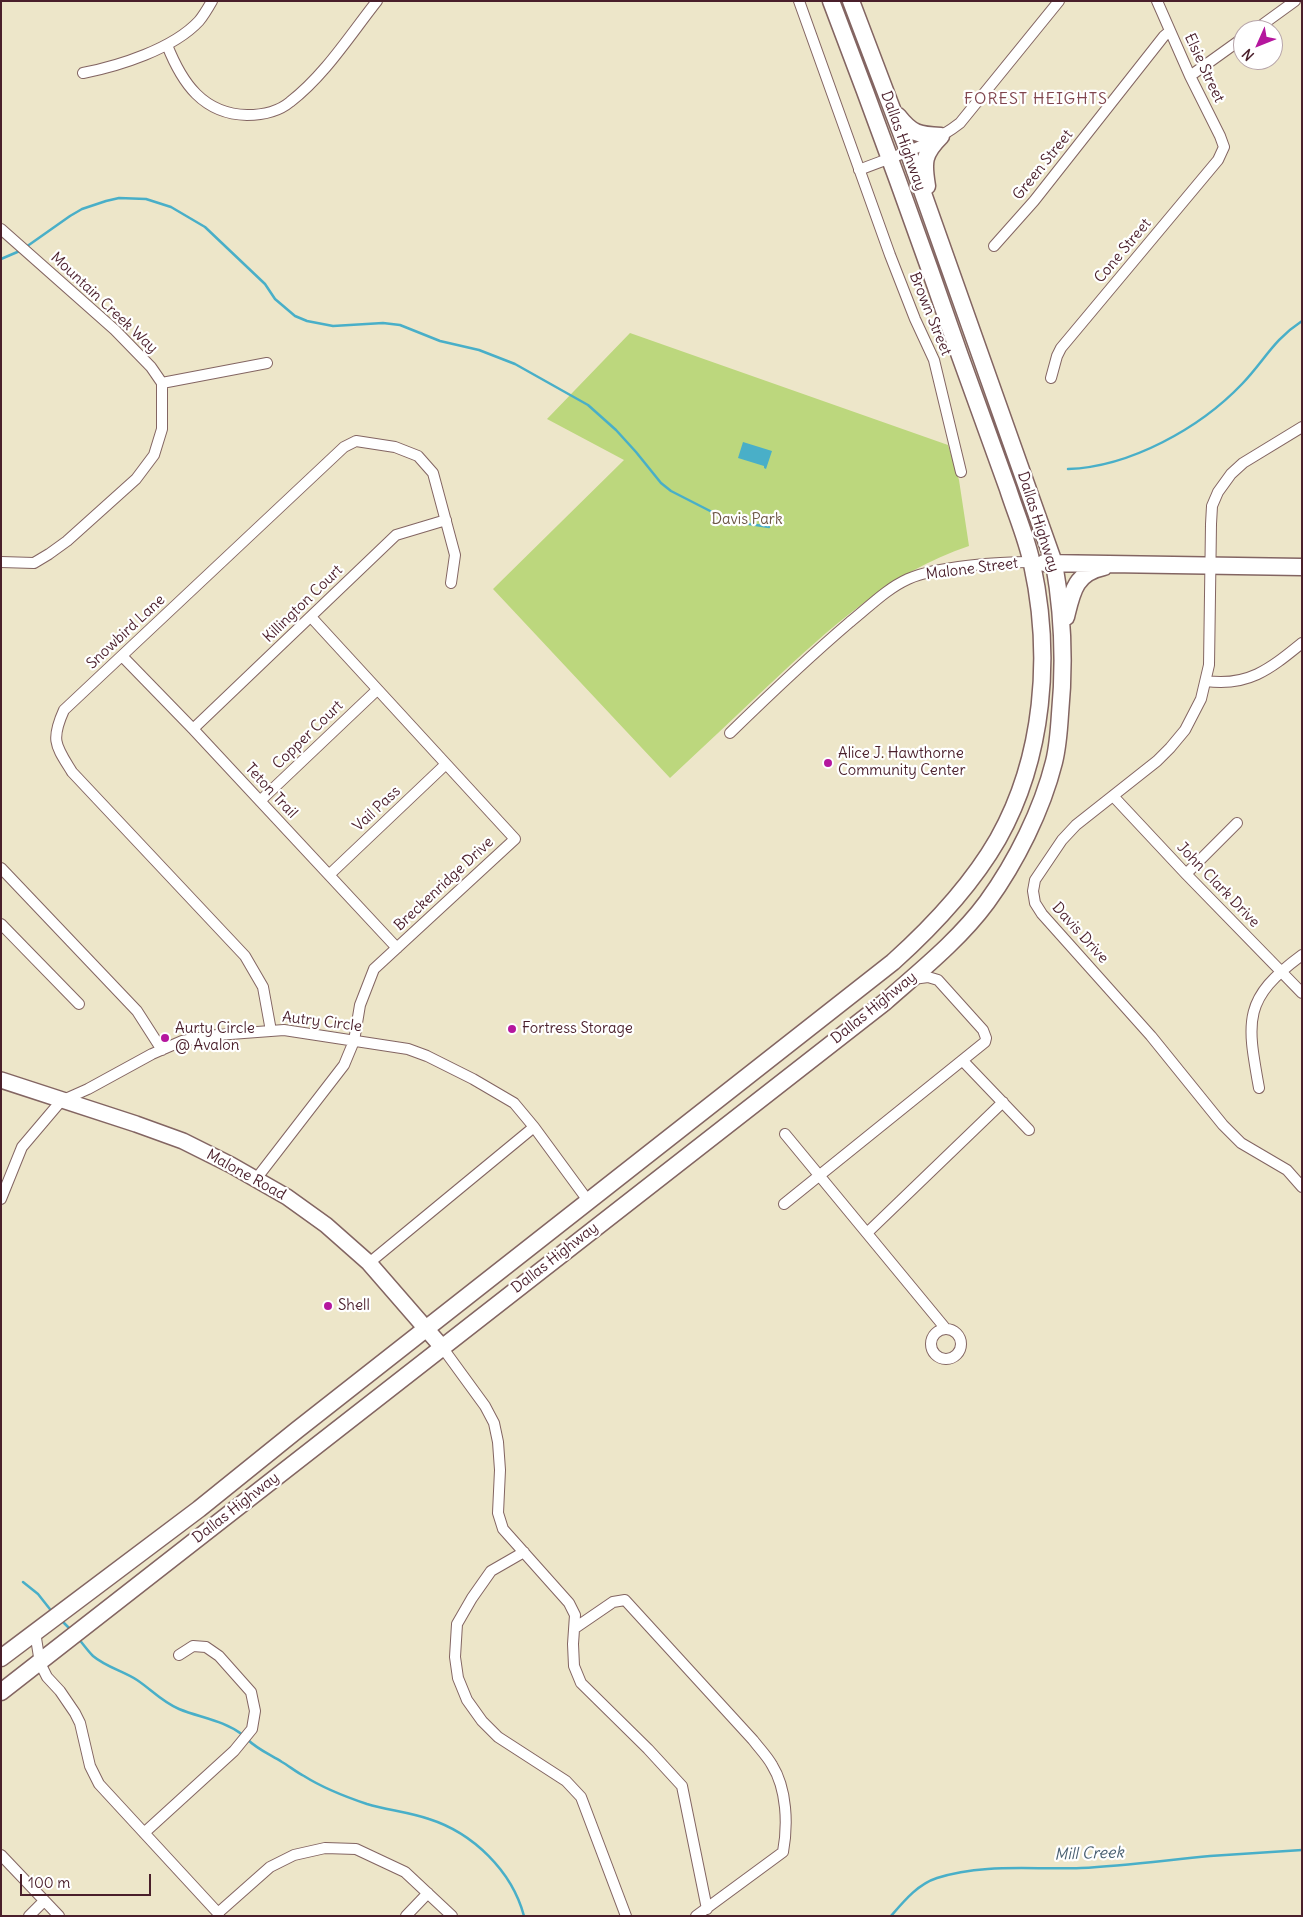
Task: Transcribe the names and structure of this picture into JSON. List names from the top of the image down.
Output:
{
  "streets": {
    "main road": ["Dallas Highway", "Malone Street"],
    "street": [
      "Elsie Street",
      "Green Street",
      "Cone Street",
      "Mountain Creek Way",
      "Brown Street",
      "Killington Court",
      "Snowbird Lane",
      "Copper Court",
      "Teton Trail",
      "Vail Pass",
      "Breckenridge Drive",
      "John Clark Drive",
      "Davis Drive",
      "Autry Circle",
      "Malone Road"
    ]
  },
  "crossings": [
    ["Elsie Street", "Green Street"],
    ["Elsie Street", "Cone Street"],
    ["Dallas Highway", "Malone Street"],
    ["Dallas Highway", "Autry Circle"],
    ["Dallas Highway", "Malone Road"],
    ["Malone Street", "Davis Drive"],
    ["Killington Court", "Snowbird Lane"],
    ["Killington Court", "Teton Trail"],
    ["Killington Court", "Breckenridge Drive"],
    ["Snowbird Lane", "Teton Trail"],
    ["Snowbird Lane", "Autry Circle"],
    ["Copper Court", "Teton Trail"],
    ["Copper Court", "Breckenridge Drive"],
    ["Teton Trail", "Vail Pass"],
    ["Teton Trail", "Breckenridge Drive"],
    ["Vail Pass", "Breckenridge Drive"],
    ["Breckenridge Drive", "Autry Circle"],
    ["Breckenridge Drive", "Malone Road"],
    ["John Clark Drive", "Davis Drive"],
    ["Autry Circle", "Malone Road"]
  ],
  "districts": ["FOREST HEIGHTS"],
  "water": ["Mill Creek"],
  "parks": ["Davis Park"],
  "places": [
    "Alice J. Hawthorne Community Center",
    "Fortress Storage",
    "Aurty Circle @ Avalon",
    "Shell"
  ],
  "scale_bar": "100 m",
  "north": "bottom left"
}
